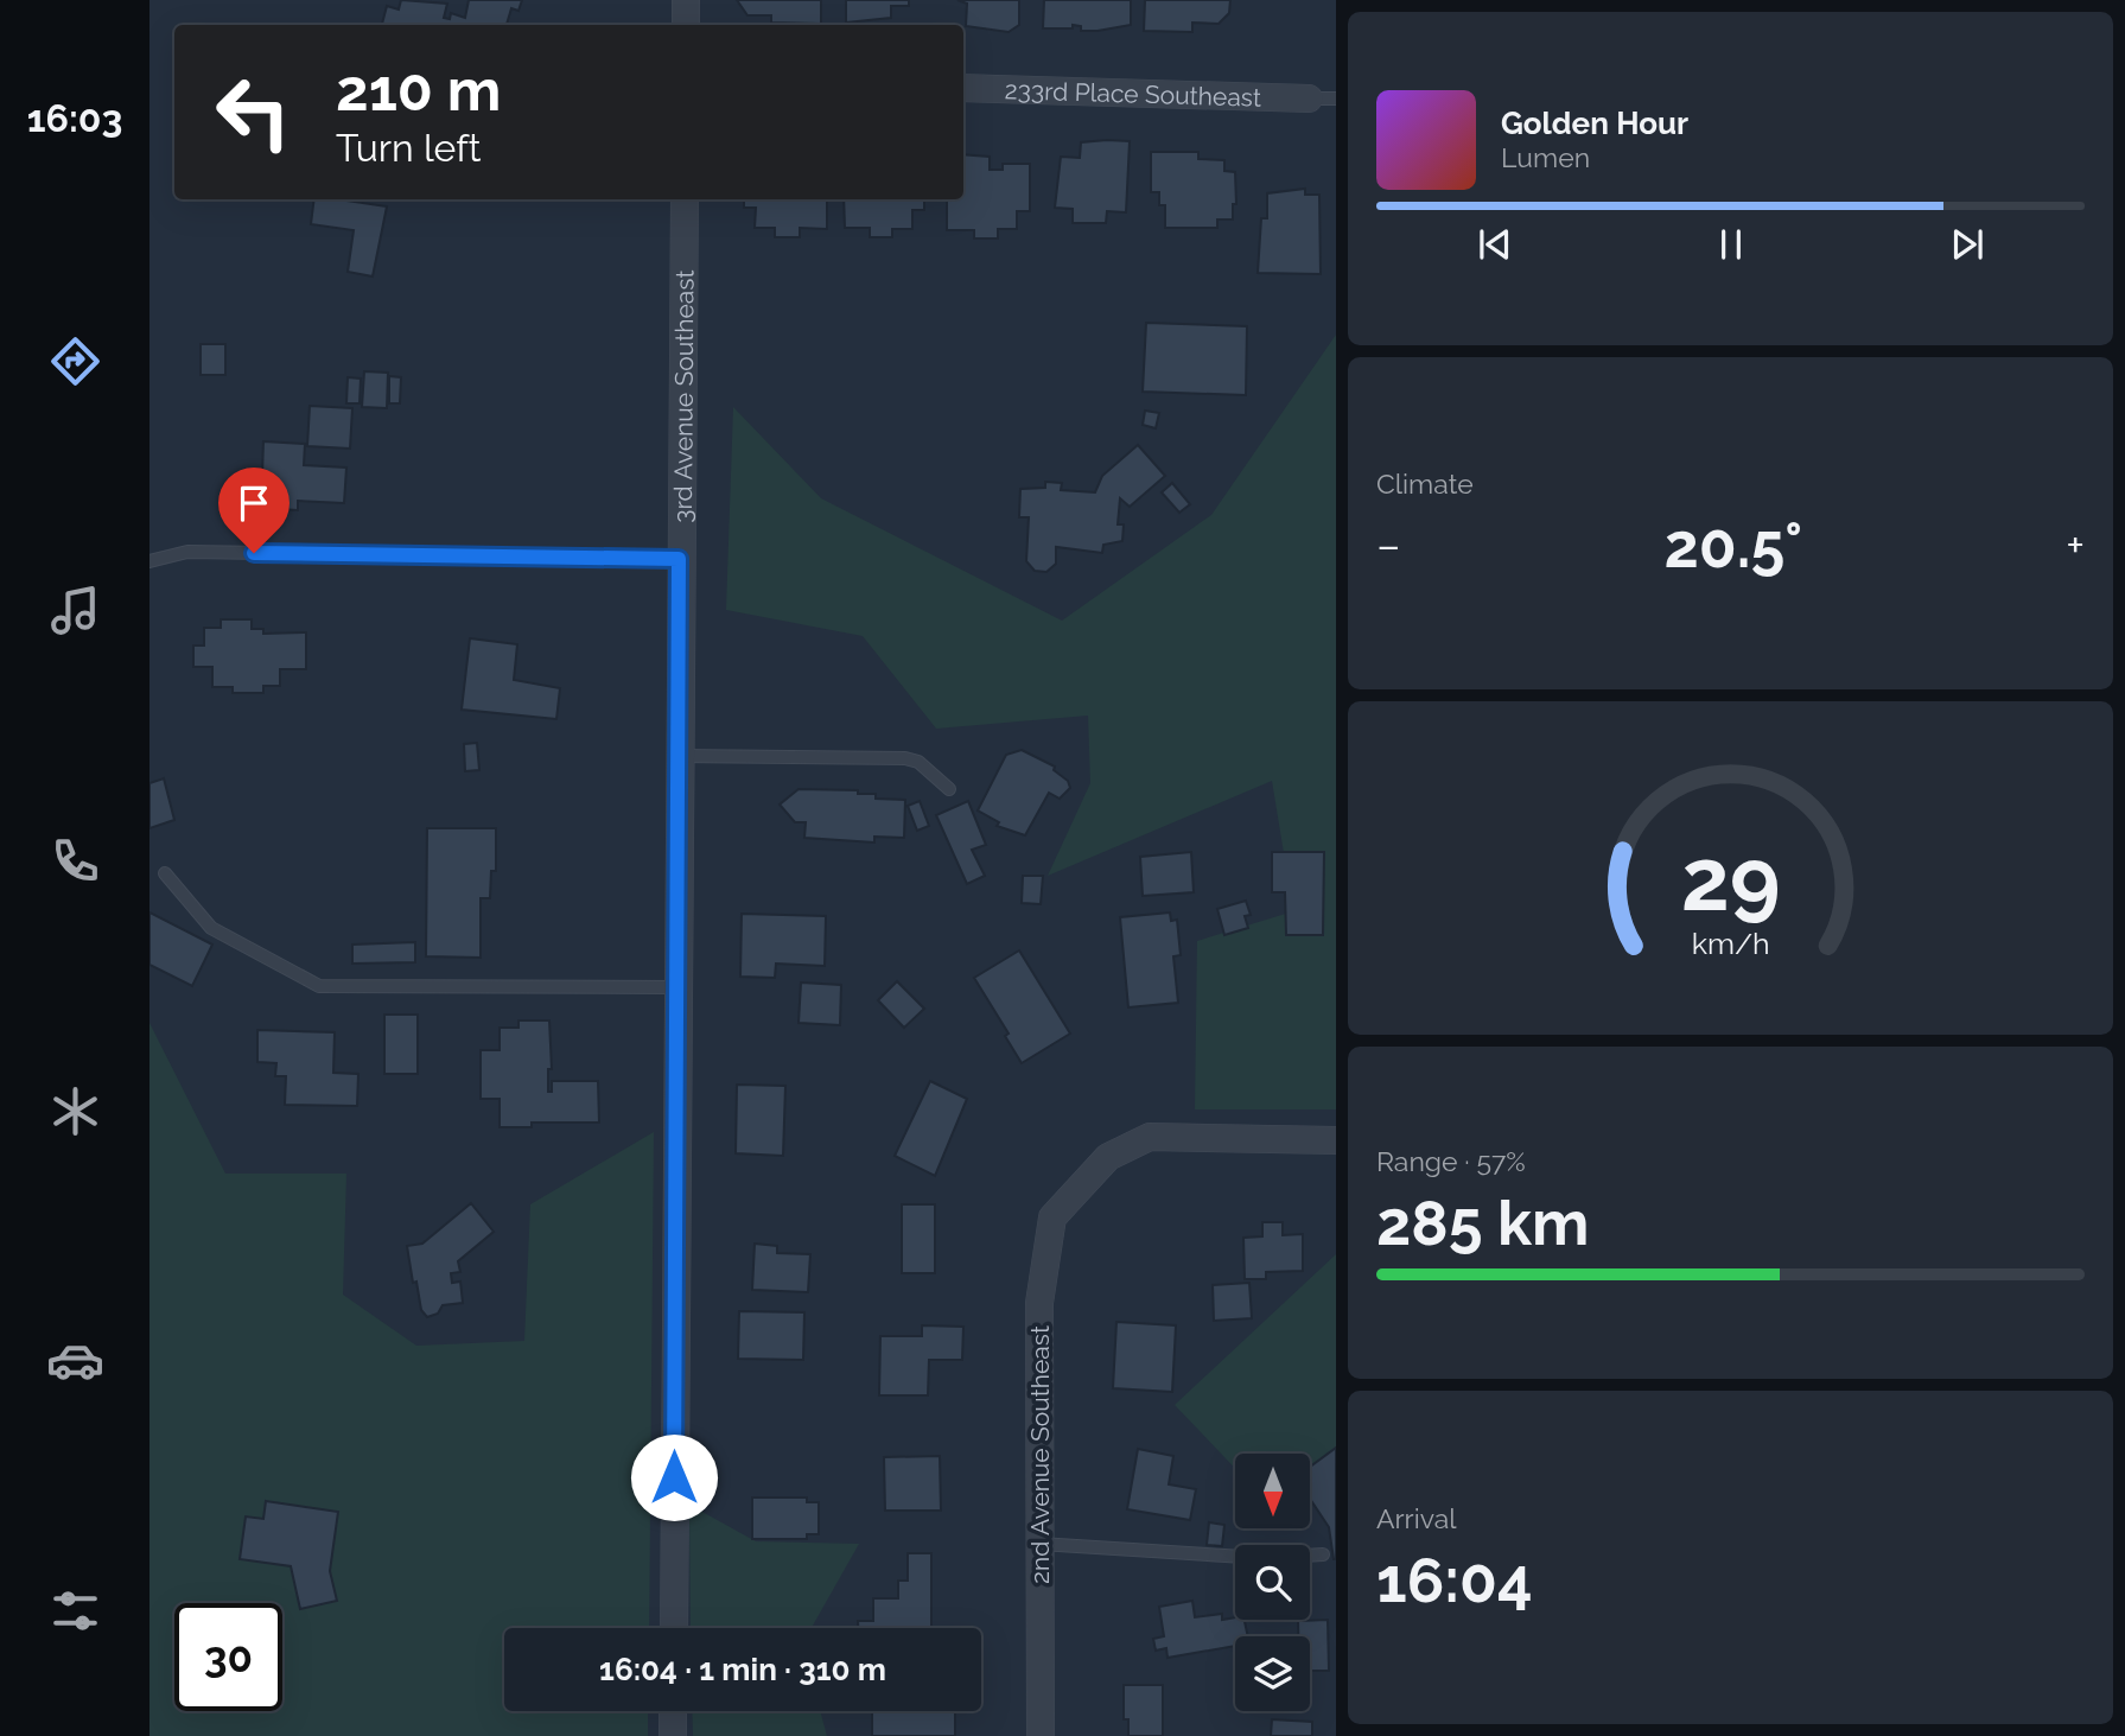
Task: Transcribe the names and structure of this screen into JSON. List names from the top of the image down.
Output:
{
  "streets": {
    "street": ["233rd Place Southeast", "3rd Avenue Southeast", "2nd Avenue Southeast"]
  },
  "north": "bottom",
  "page": {
    "tabs": "16:03",
    "turn": ["210 m", "Turn left"],
    "song": ["Golden Hour", "Lumen"],
    "tile": [
      "Climate",
      ["Range · 57%", "285 km"],
      ["Arrival", "16:04"]
    ],
    "heat": ["−", "20.5°", "+"],
    "limit": "30",
    "trip": "16:04 · 1 min · 310 m",
    "gauge": ["29", "km/h"]
  }
}
